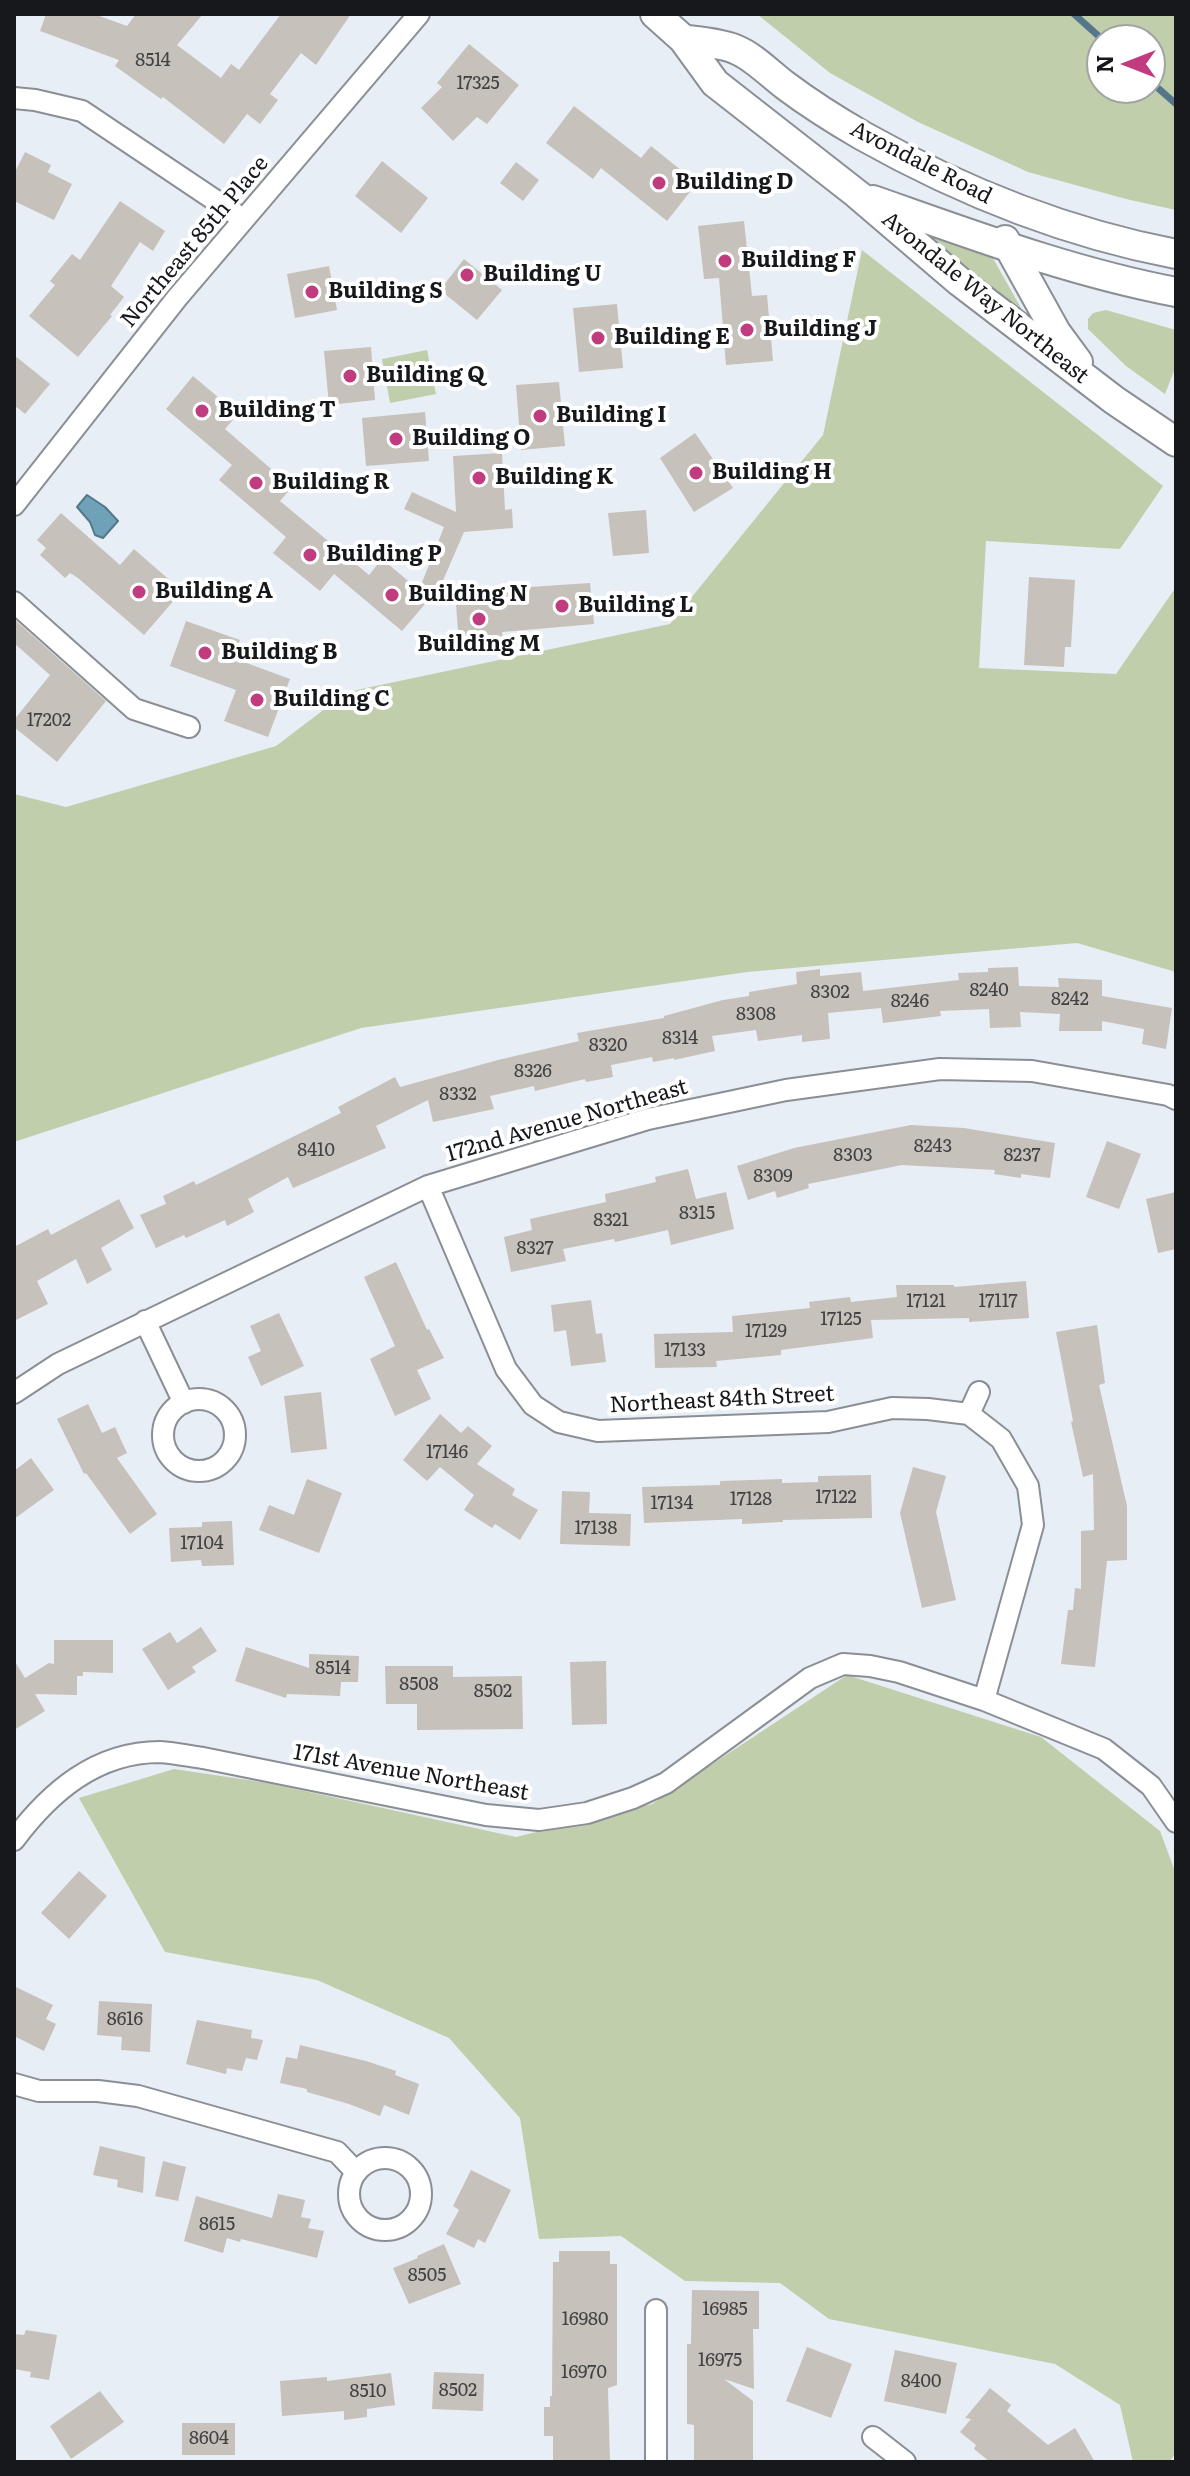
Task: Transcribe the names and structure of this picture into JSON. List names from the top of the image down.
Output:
{
  "streets": {
    "main road": ["Avondale Road", "Avondale Way Northeast"],
    "street": [
      "Northeast 85th Place",
      "172nd Avenue Northeast",
      "Northeast 84th Street",
      "171st Avenue Northeast"
    ]
  },
  "crossings": [
    ["Avondale Road", "Avondale Way Northeast"],
    ["172nd Avenue Northeast", "Northeast 84th Street"]
  ],
  "places": [
    "Building D",
    "Building F",
    "Building U",
    "Building S",
    "Building J",
    "Building E",
    "Building Q",
    "Building T",
    "Building I",
    "Building O",
    "Building H",
    "Building K",
    "Building R",
    "Building P",
    "Building A",
    "Building N",
    "Building L",
    "Building M",
    "Building B",
    "Building C"
  ],
  "house_numbers": [
    "8514",
    "17325",
    "17202",
    "8240",
    "8302",
    "8242",
    "8246",
    "8308",
    "8314",
    "8320",
    "8326",
    "8332",
    "8243",
    "8410",
    "8303",
    "8237",
    "8309",
    "8315",
    "8321",
    "8327",
    "17121",
    "17117",
    "17125",
    "17129",
    "17133",
    "17146",
    "17122",
    "17128",
    "17134",
    "17138",
    "17104",
    "8514",
    "8508",
    "8502",
    "8616",
    "8615",
    "8505",
    "16985",
    "16980",
    "16975",
    "16970",
    "8400",
    "8502",
    "8510",
    "8604"
  ],
  "north": "left"
}
